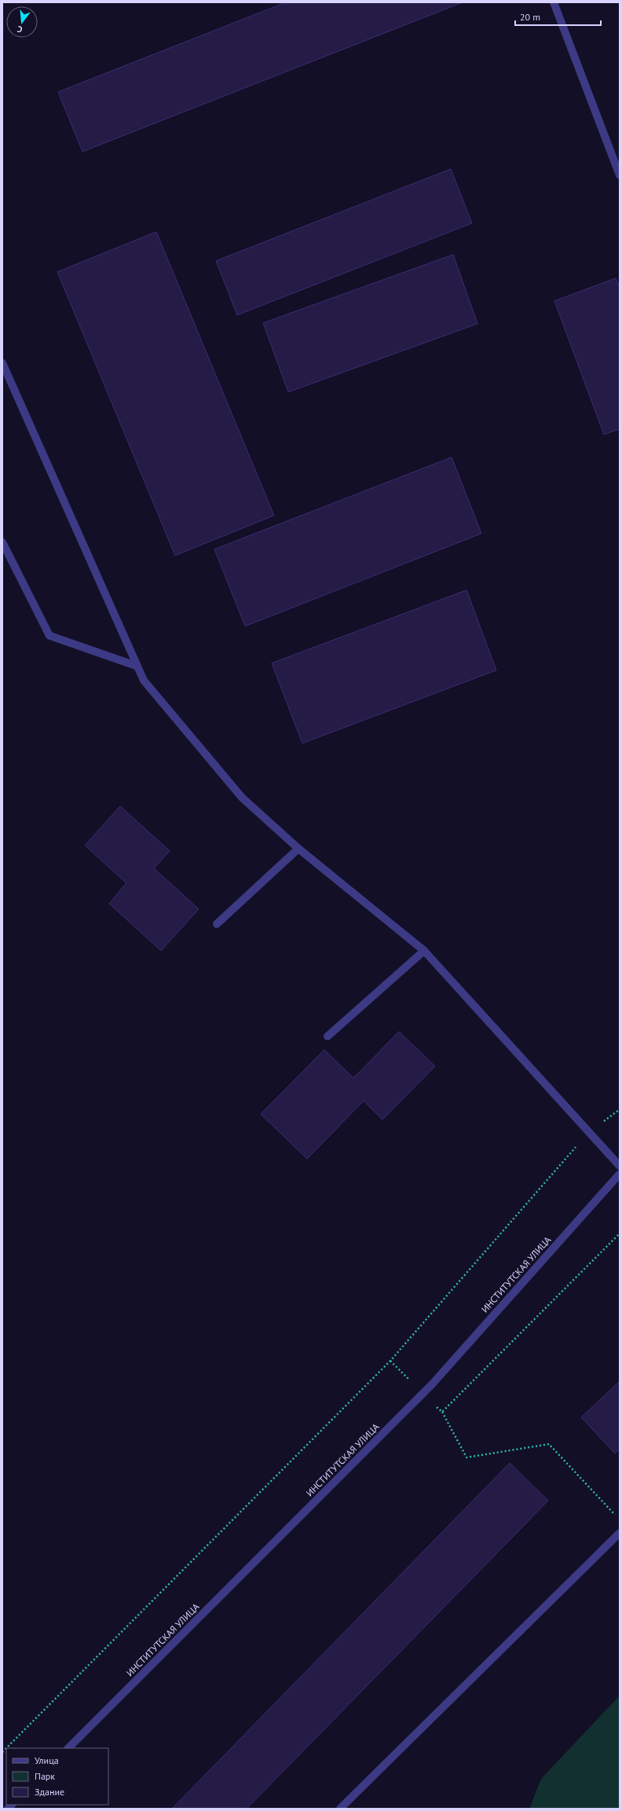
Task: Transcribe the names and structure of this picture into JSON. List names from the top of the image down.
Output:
{
  "streets": {
    "street": ["ИНСТИТУТСКАЯ УЛИЦА"]
  },
  "legend": ["Улица", "Парк", "Здание"],
  "scale_bar": "20 m",
  "north": "bottom"
}
